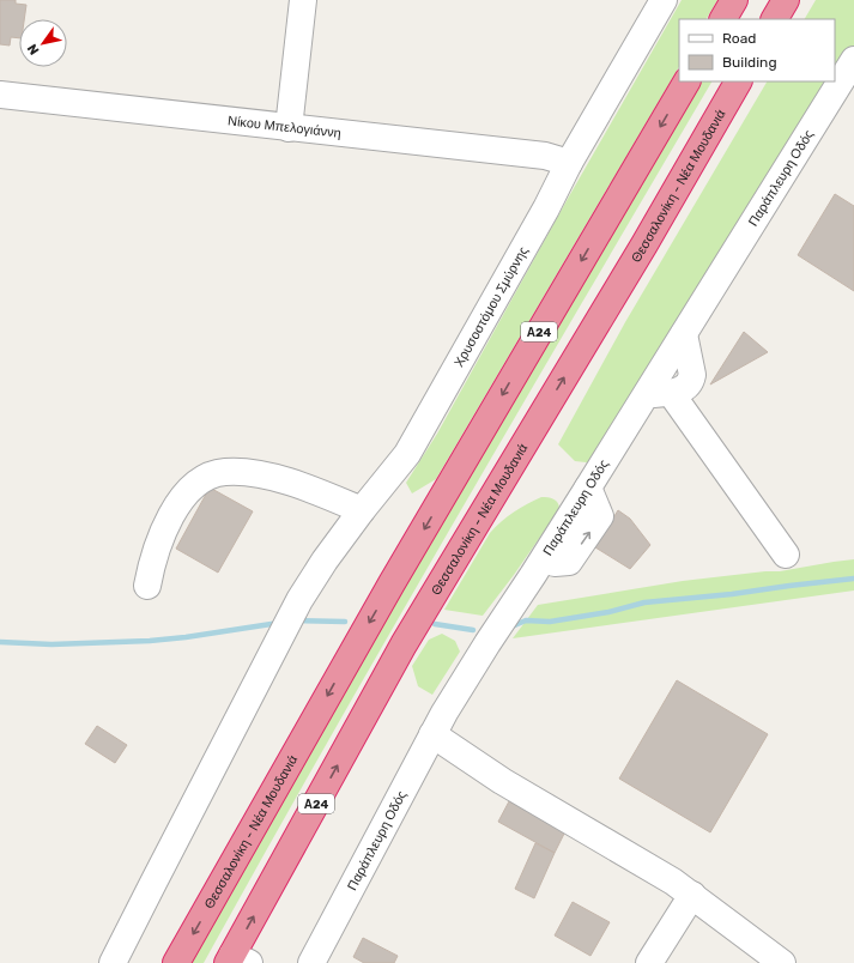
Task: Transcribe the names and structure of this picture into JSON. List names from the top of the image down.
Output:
{
  "streets": {
    "highway": ["Θεσσαλονίκη - Νέα Μουδανιά", "Α24"],
    "street": ["Νίκου Μπελογιάννη", "Παράπλευρη Οδός", "Χρυσοστόμου Σμύρνης"]
  },
  "crossings": [
    ["Νίκου Μπελογιάννη", "Χρυσοστόμου Σμύρνης"]
  ],
  "legend": ["Road", "Building"],
  "north": "bottom left"
}
